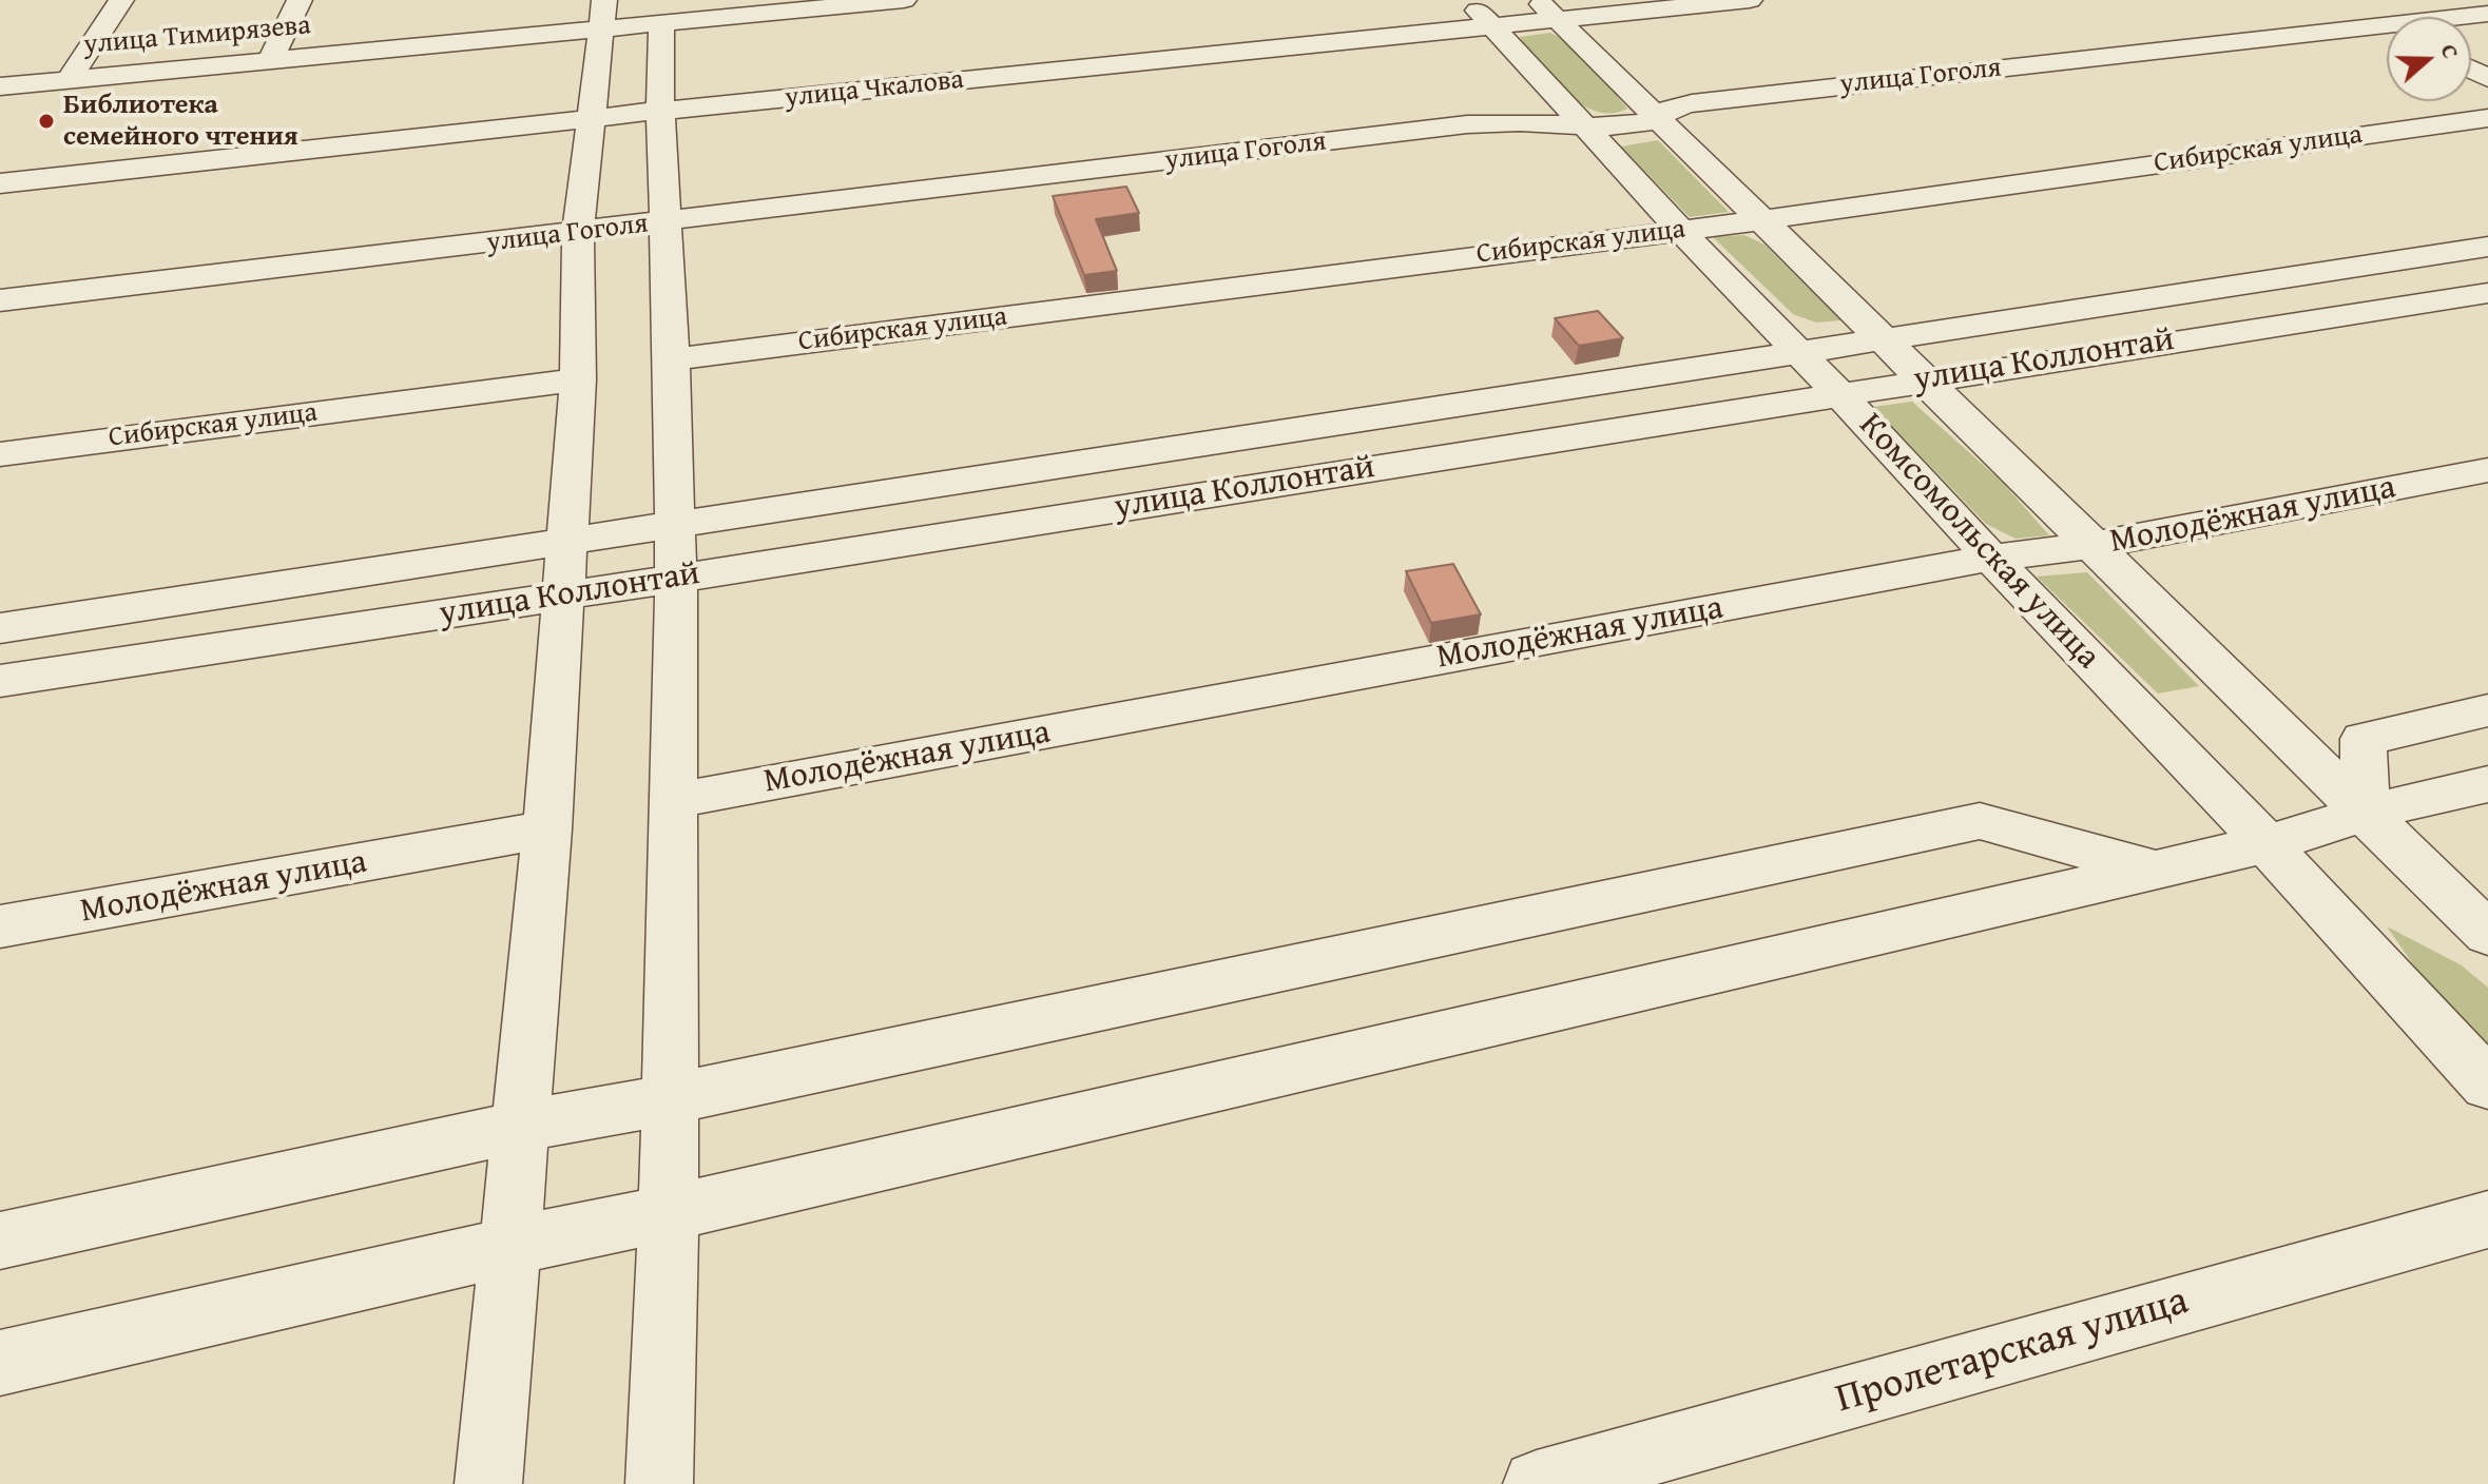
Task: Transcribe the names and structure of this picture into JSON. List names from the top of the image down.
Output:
{
  "streets": {
    "street": [
      "улица Тимирязева",
      "улица Гоголя",
      "улица Чкалова",
      "Сибирская улица",
      "улица Коллонтай",
      "Молодёжная улица",
      "Комсомольская улица",
      "Пролетарская улица"
    ]
  },
  "crossings": [
    ["улица Гоголя", "Комсомольская улица"],
    ["улица Чкалова", "Комсомольская улица"],
    ["Сибирская улица", "Комсомольская улица"],
    ["улица Коллонтай", "Комсомольская улица"],
    ["Молодёжная улица", "Комсомольская улица"]
  ],
  "places": ["Библиотека семейного чтения"],
  "north": "right"
}
